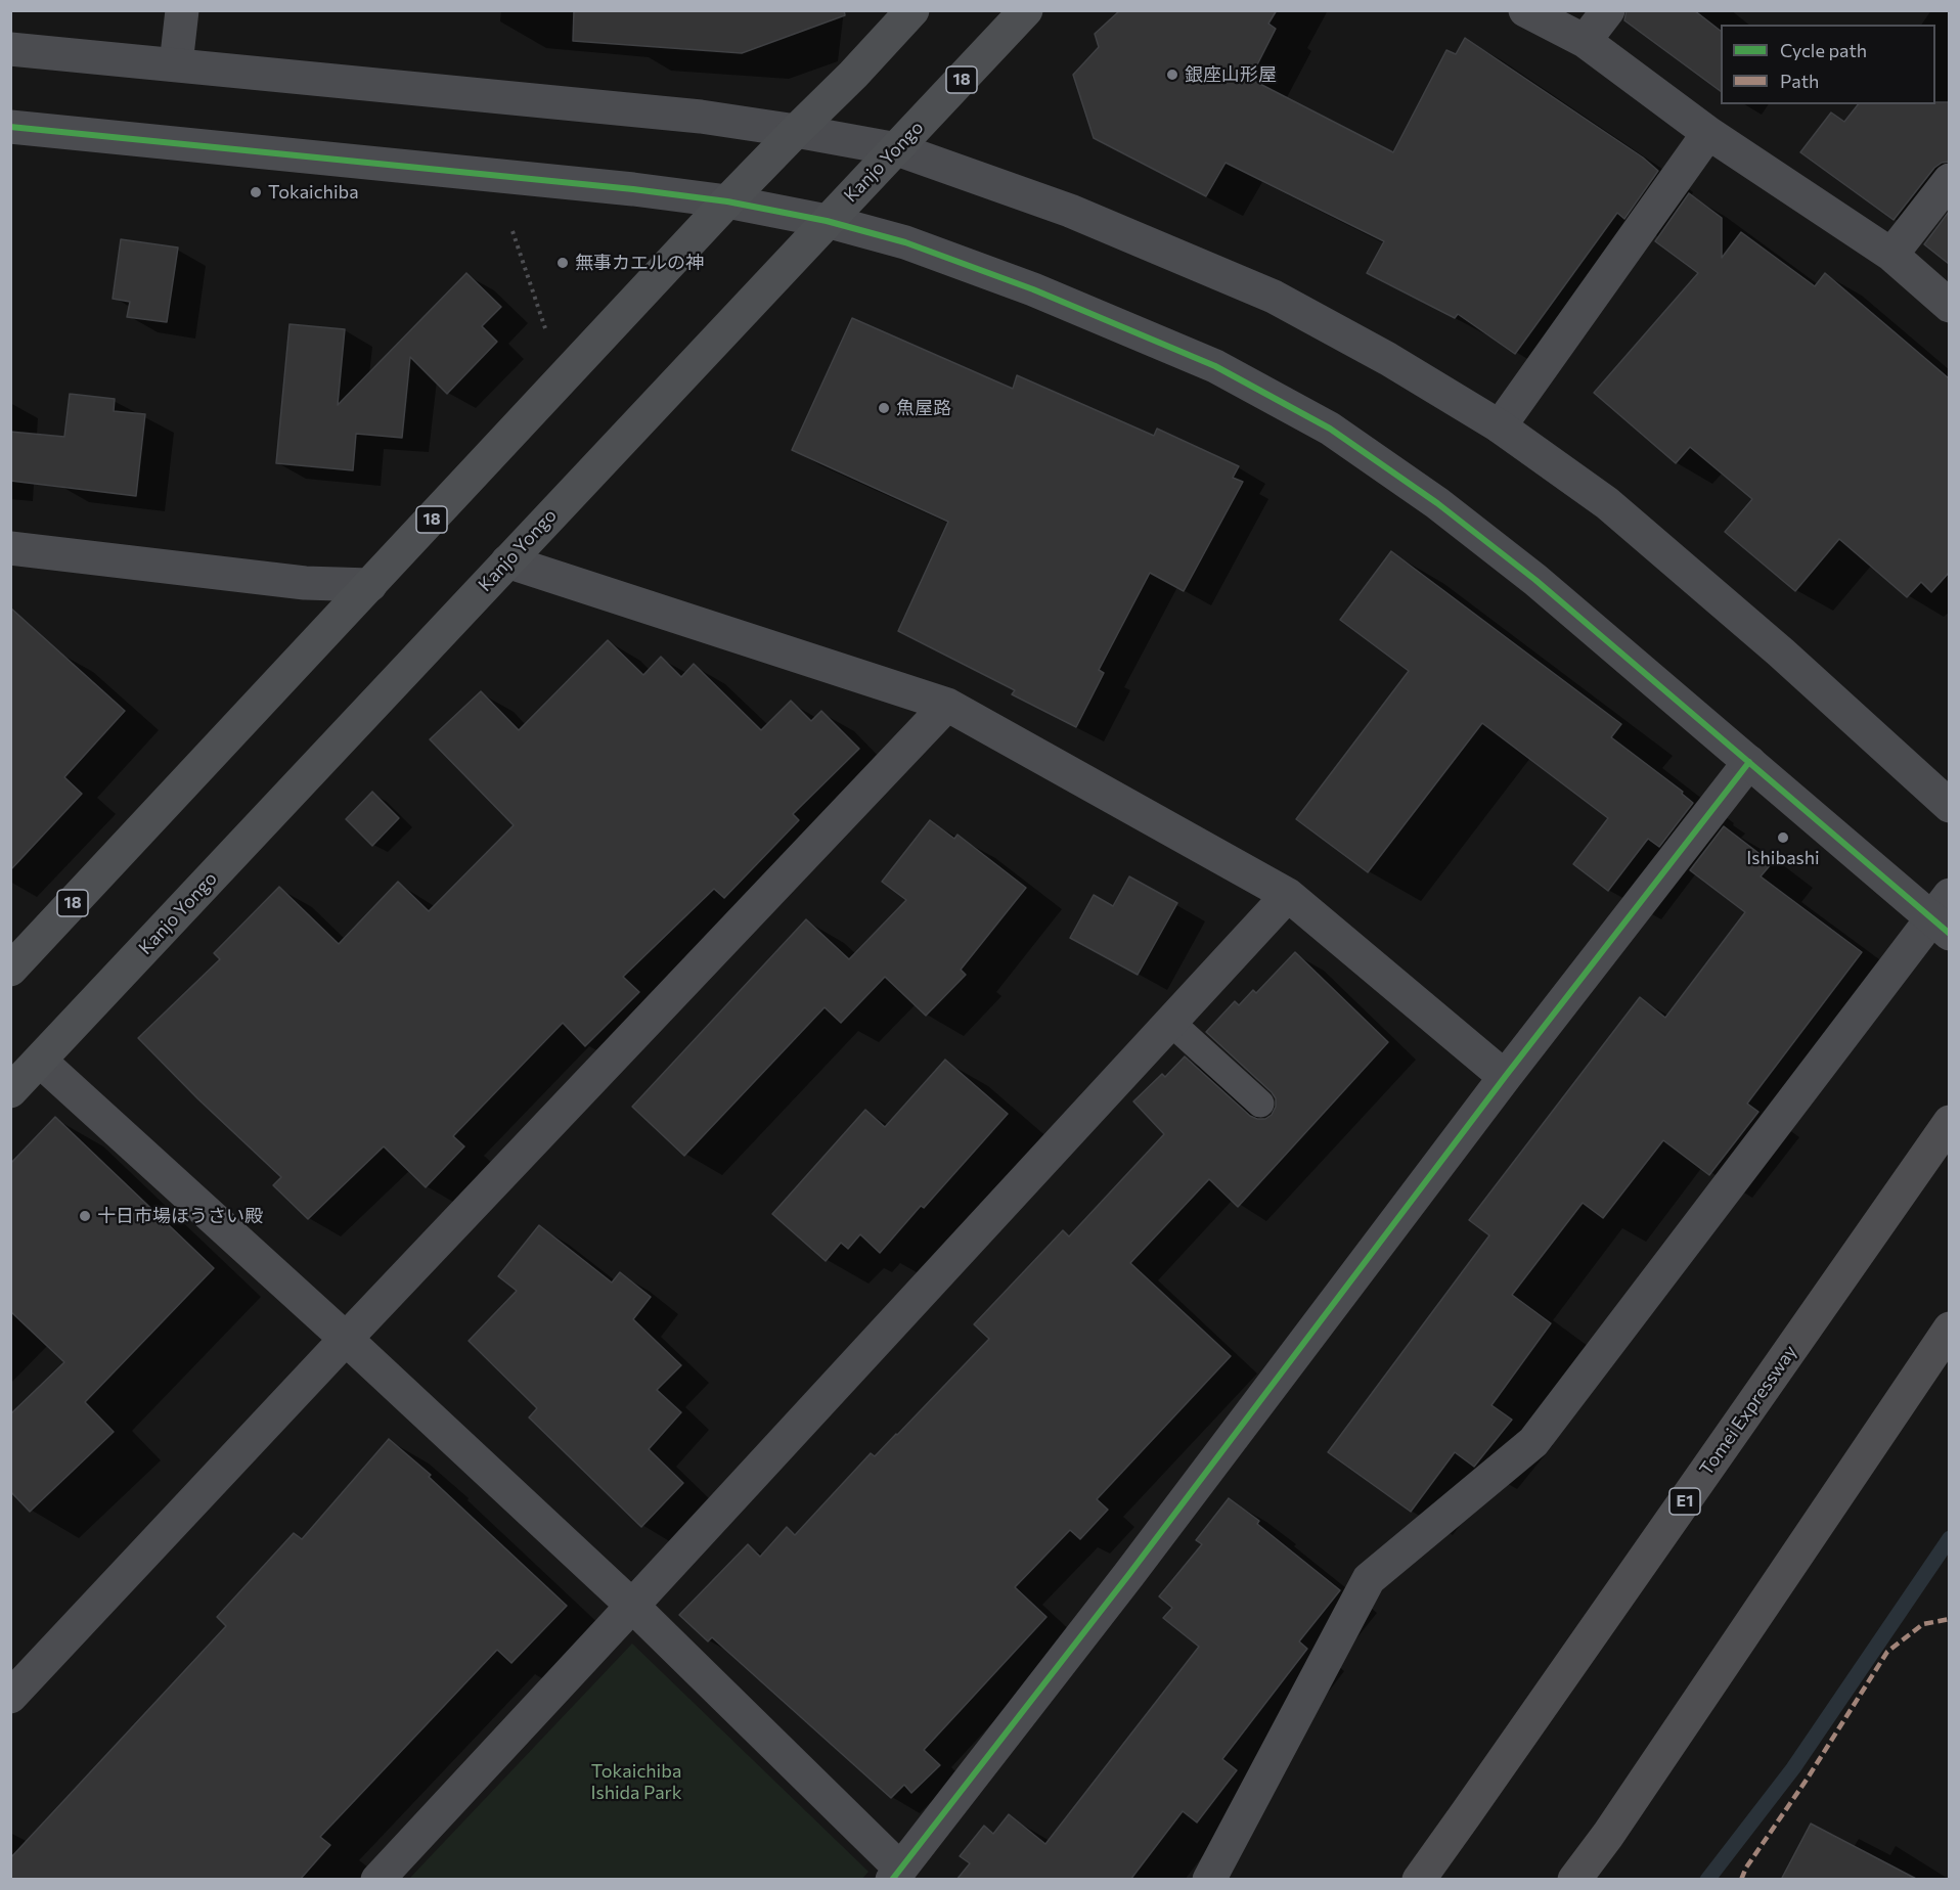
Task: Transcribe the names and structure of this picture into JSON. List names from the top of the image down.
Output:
{
  "streets": {
    "highway": ["Tomei Expressway", "E1"],
    "main road": ["18", "Kanjo Yongo"]
  },
  "parks": ["Tokaichiba Ishida Park"],
  "places": [
    "銀座山形屋",
    "Tokaichiba",
    "無事カエルの神",
    "魚屋路",
    "Ishibashi",
    "十日市場ほうさい殿"
  ],
  "legend": ["Cycle path", "Path"]
}
